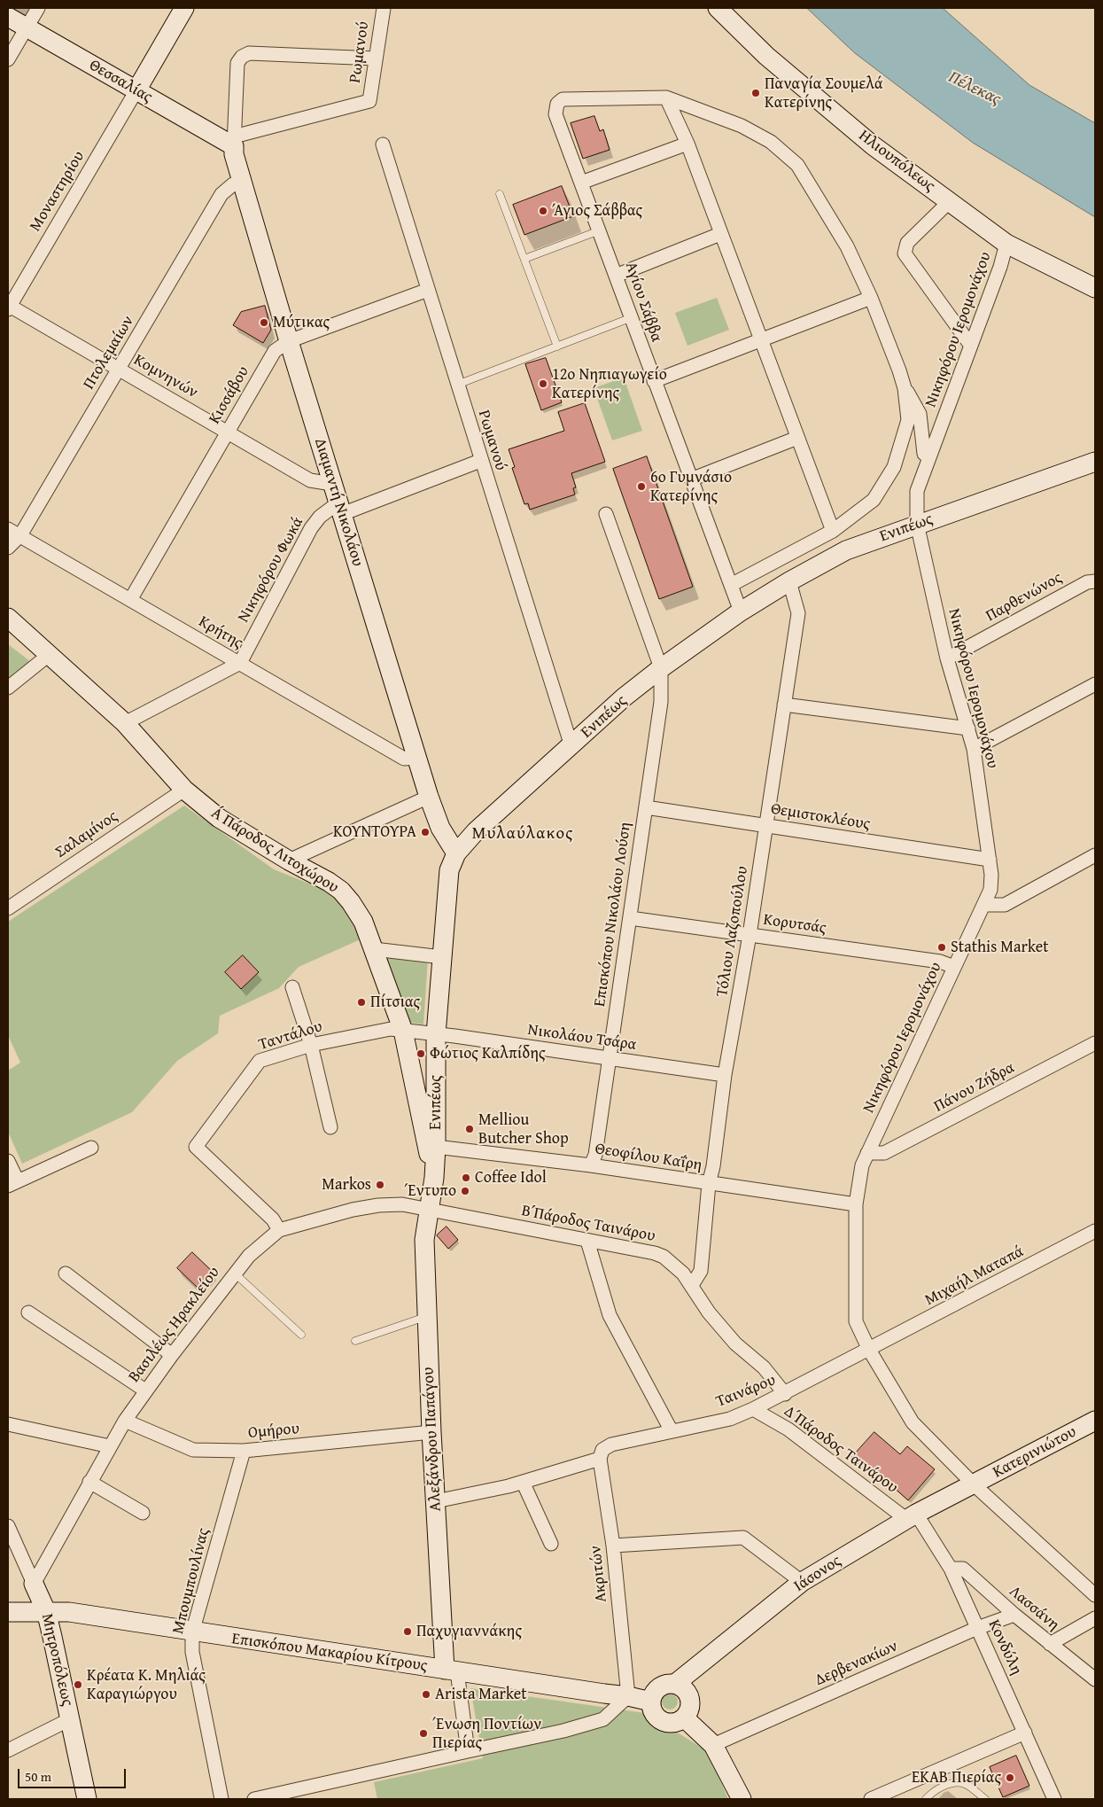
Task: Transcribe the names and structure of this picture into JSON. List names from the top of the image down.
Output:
{
  "streets": {
    "street": [
      "Ρωμανού",
      "Θεσσαλίας",
      "Ηλιουπόλεως",
      "Μοναστηρίου",
      "Αγίου Σάββα",
      "Νικηφόρου Ιερομονάχου",
      "Πτολεμαίων",
      "Κομνηνών",
      "Κισσάβου",
      "Διαμαντή Νικολάου",
      "Ενιπέως",
      "Νικηφόρου Φωκά",
      "Παρθενώνος",
      "Κρήτης",
      "Θεμιστοκλέους",
      "Σαλαμίνος",
      "Α΄ Πάροδος Λιτοχώρου",
      "Επισκόπου Νικολάου Λούση",
      "Κορυτσάς",
      "Τόλιου Λαζοπούλου",
      "Ταντάλου",
      "Νικολάου Τσάρα",
      "Πάνου Ζήδρα",
      "Θεοφίλου Καΐρη",
      "Β΄ Πάροδος Ταινάρου",
      "Μιχαήλ Ματαπά",
      "Βασιλέως Ηρακλείου",
      "Ταινάρου",
      "Ομήρου",
      "Αλεξάνδρου Παπάγου",
      "Δ΄ Πάροδος Ταινάρου",
      "Κατερινιώτου",
      "Ακριτών",
      "Ιάσονος",
      "Μπουμπουλίνας",
      "Λασσάνη",
      "Κονδύλη",
      "Επισκόπου Μακαρίου Κίτρους",
      "Μητροπόλεως",
      "Δερβενακίων"
    ]
  },
  "crossings": [
    ["Ρωμανού", "Θεσσαλίας"],
    ["Ρωμανού", "Κισσάβου"],
    ["Ρωμανού", "Διαμαντή Νικολάου"],
    ["Ρωμανού", "Ενιπέως"],
    ["Ρωμανού", "Νικηφόρου Φωκά"],
    ["Θεσσαλίας", "Μοναστηρίου"],
    ["Θεσσαλίας", "Διαμαντή Νικολάου"],
    ["Ηλιουπόλεως", "Νικηφόρου Ιερομονάχου"],
    ["Μοναστηρίου", "Κομνηνών"],
    ["Αγίου Σάββα", "Ενιπέως"],
    ["Νικηφόρου Ιερομονάχου", "Ενιπέως"],
    ["Νικηφόρου Ιερομονάχου", "Παρθενώνος"],
    ["Νικηφόρου Ιερομονάχου", "Θεμιστοκλέους"],
    ["Νικηφόρου Ιερομονάχου", "Κορυτσάς"],
    ["Νικηφόρου Ιερομονάχου", "Πάνου Ζήδρα"],
    ["Νικηφόρου Ιερομονάχου", "Θεοφίλου Καΐρη"],
    ["Νικηφόρου Ιερομονάχου", "Μιχαήλ Ματαπά"],
    ["Νικηφόρου Ιερομονάχου", "Ταινάρου"],
    ["Νικηφόρου Ιερομονάχου", "Κατερινιώτου"],
    ["Νικηφόρου Ιερομονάχου", "Ιάσονος"],
    ["Πτολεμαίων", "Κομνηνών"],
    ["Πτολεμαίων", "Διαμαντή Νικολάου"],
    ["Πτολεμαίων", "Κρήτης"],
    ["Κομνηνών", "Κισσάβου"],
    ["Κομνηνών", "Διαμαντή Νικολάου"],
    ["Κισσάβου", "Διαμαντή Νικολάου"],
    ["Κισσάβου", "Κρήτης"],
    ["Διαμαντή Νικολάου", "Ενιπέως"],
    ["Διαμαντή Νικολάου", "Νικηφόρου Φωκά"],
    ["Διαμαντή Νικολάου", "Κρήτης"],
    ["Ενιπέως", "Α΄ Πάροδος Λιτοχώρου"],
    ["Ενιπέως", "Επισκόπου Νικολάου Λούση"],
    ["Ενιπέως", "Τόλιου Λαζοπούλου"],
    ["Ενιπέως", "Ταντάλου"],
    ["Ενιπέως", "Νικολάου Τσάρα"],
    ["Ενιπέως", "Θεοφίλου Καΐρη"],
    ["Ενιπέως", "Β΄ Πάροδος Ταινάρου"],
    ["Ενιπέως", "Βασιλέως Ηρακλείου"],
    ["Ενιπέως", "Αλεξάνδρου Παπάγου"],
    ["Νικηφόρου Φωκά", "Κρήτης"],
    ["Θεμιστοκλέους", "Επισκόπου Νικολάου Λούση"],
    ["Θεμιστοκλέους", "Τόλιου Λαζοπούλου"],
    ["Σαλαμίνος", "Α΄ Πάροδος Λιτοχώρου"],
    ["Α΄ Πάροδος Λιτοχώρου", "Ταντάλου"],
    ["Επισκόπου Νικολάου Λούση", "Κορυτσάς"],
    ["Επισκόπου Νικολάου Λούση", "Νικολάου Τσάρα"],
    ["Επισκόπου Νικολάου Λούση", "Θεοφίλου Καΐρη"],
    ["Κορυτσάς", "Τόλιου Λαζοπούλου"],
    ["Τόλιου Λαζοπούλου", "Νικολάου Τσάρα"],
    ["Τόλιου Λαζοπούλου", "Θεοφίλου Καΐρη"],
    ["Τόλιου Λαζοπούλου", "Β΄ Πάροδος Ταινάρου"],
    ["Ταντάλου", "Νικολάου Τσάρα"],
    ["Ταντάλου", "Βασιλέως Ηρακλείου"],
    ["Β΄ Πάροδος Ταινάρου", "Βασιλέως Ηρακλείου"],
    ["Β΄ Πάροδος Ταινάρου", "Ταινάρου"],
    ["Β΄ Πάροδος Ταινάρου", "Αλεξάνδρου Παπάγου"],
    ["Μιχαήλ Ματαπά", "Ταινάρου"],
    ["Βασιλέως Ηρακλείου", "Ομήρου"],
    ["Βασιλέως Ηρακλείου", "Αλεξάνδρου Παπάγου"],
    ["Βασιλέως Ηρακλείου", "Μητροπόλεως"],
    ["Ταινάρου", "Αλεξάνδρου Παπάγου"],
    ["Ταινάρου", "Δ΄ Πάροδος Ταινάρου"],
    ["Ταινάρου", "Ακριτών"],
    ["Ομήρου", "Αλεξάνδρου Παπάγου"],
    ["Ομήρου", "Μπουμπουλίνας"],
    ["Αλεξάνδρου Παπάγου", "Επισκόπου Μακαρίου Κίτρους"],
    ["Δ΄ Πάροδος Ταινάρου", "Ιάσονος"],
    ["Δ΄ Πάροδος Ταινάρου", "Κονδύλη"],
    ["Κατερινιώτου", "Ιάσονος"],
    ["Ακριτών", "Επισκόπου Μακαρίου Κίτρους"],
    ["Ιάσονος", "Κονδύλη"],
    ["Ιάσονος", "Επισκόπου Μακαρίου Κίτρους"],
    ["Μπουμπουλίνας", "Επισκόπου Μακαρίου Κίτρους"],
    ["Λασσάνη", "Κονδύλη"],
    ["Λασσάνη", "Δερβενακίων"],
    ["Κονδύλη", "Δερβενακίων"],
    ["Επισκόπου Μακαρίου Κίτρους", "Μητροπόλεως"]
  ],
  "districts": ["Μυλαύλακος"],
  "water": ["Πέλεκας"],
  "places": [
    "Παναγία Σουμελά Κατερίνης",
    "Άγιος Σάββας",
    "Μύτικας",
    "12ο Νηπιαγωγείο Κατερίνης",
    "6ο Γυμνάσιο Κατερίνης",
    "ΚΟΥΝΤΟΥΡΑ",
    "Stathis Market",
    "Πίτσιας",
    "Φώτιος Καλπίδης",
    "Melliou Butcher Shop",
    "Coffee Idol",
    "Markos",
    "Έντυπο",
    "Παχυγιαννάκης",
    "Κρέατα Κ. Μηλιάς Καραγιώργου",
    "Arista Market",
    "Ένωση Ποντίων Πιερίας",
    "ΕΚΑΒ Πιερίας"
  ],
  "scale_bar": "50 m"
}
